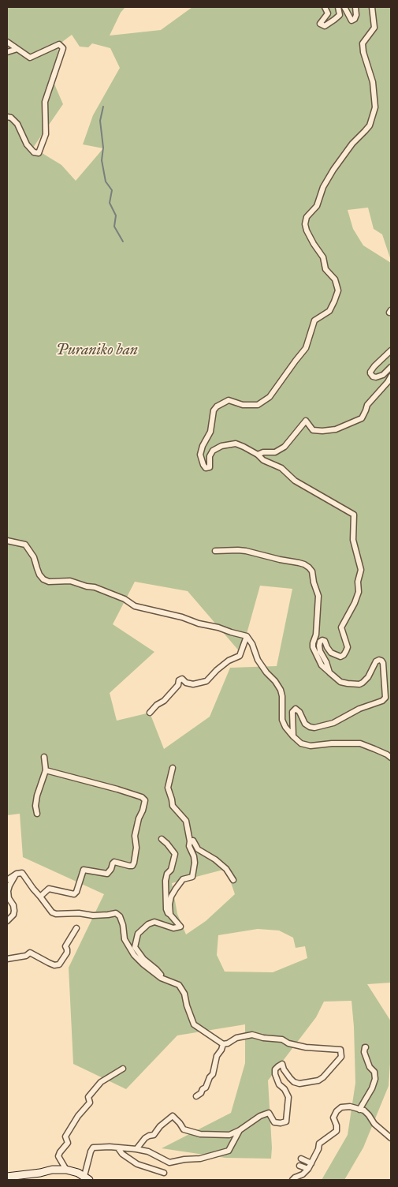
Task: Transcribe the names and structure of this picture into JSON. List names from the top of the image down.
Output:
{
  "parks": ["Puraniko ban"]
}
